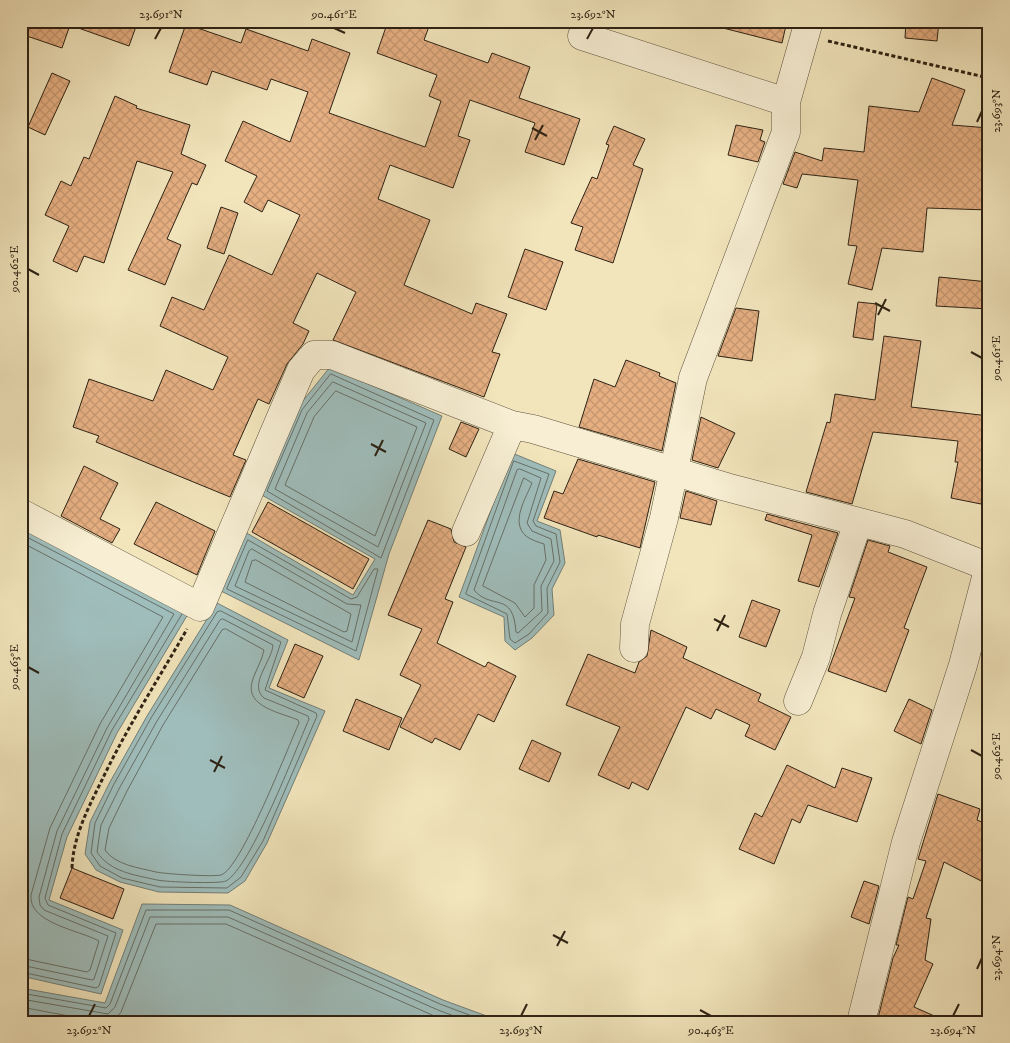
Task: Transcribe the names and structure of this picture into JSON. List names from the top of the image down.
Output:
{
  "coordinates": [
    "23.691°N",
    "90.461°E",
    "23.692°N",
    "23.693°N",
    "90.462°E",
    "90.463°E",
    "23.694°N"
  ]
}
